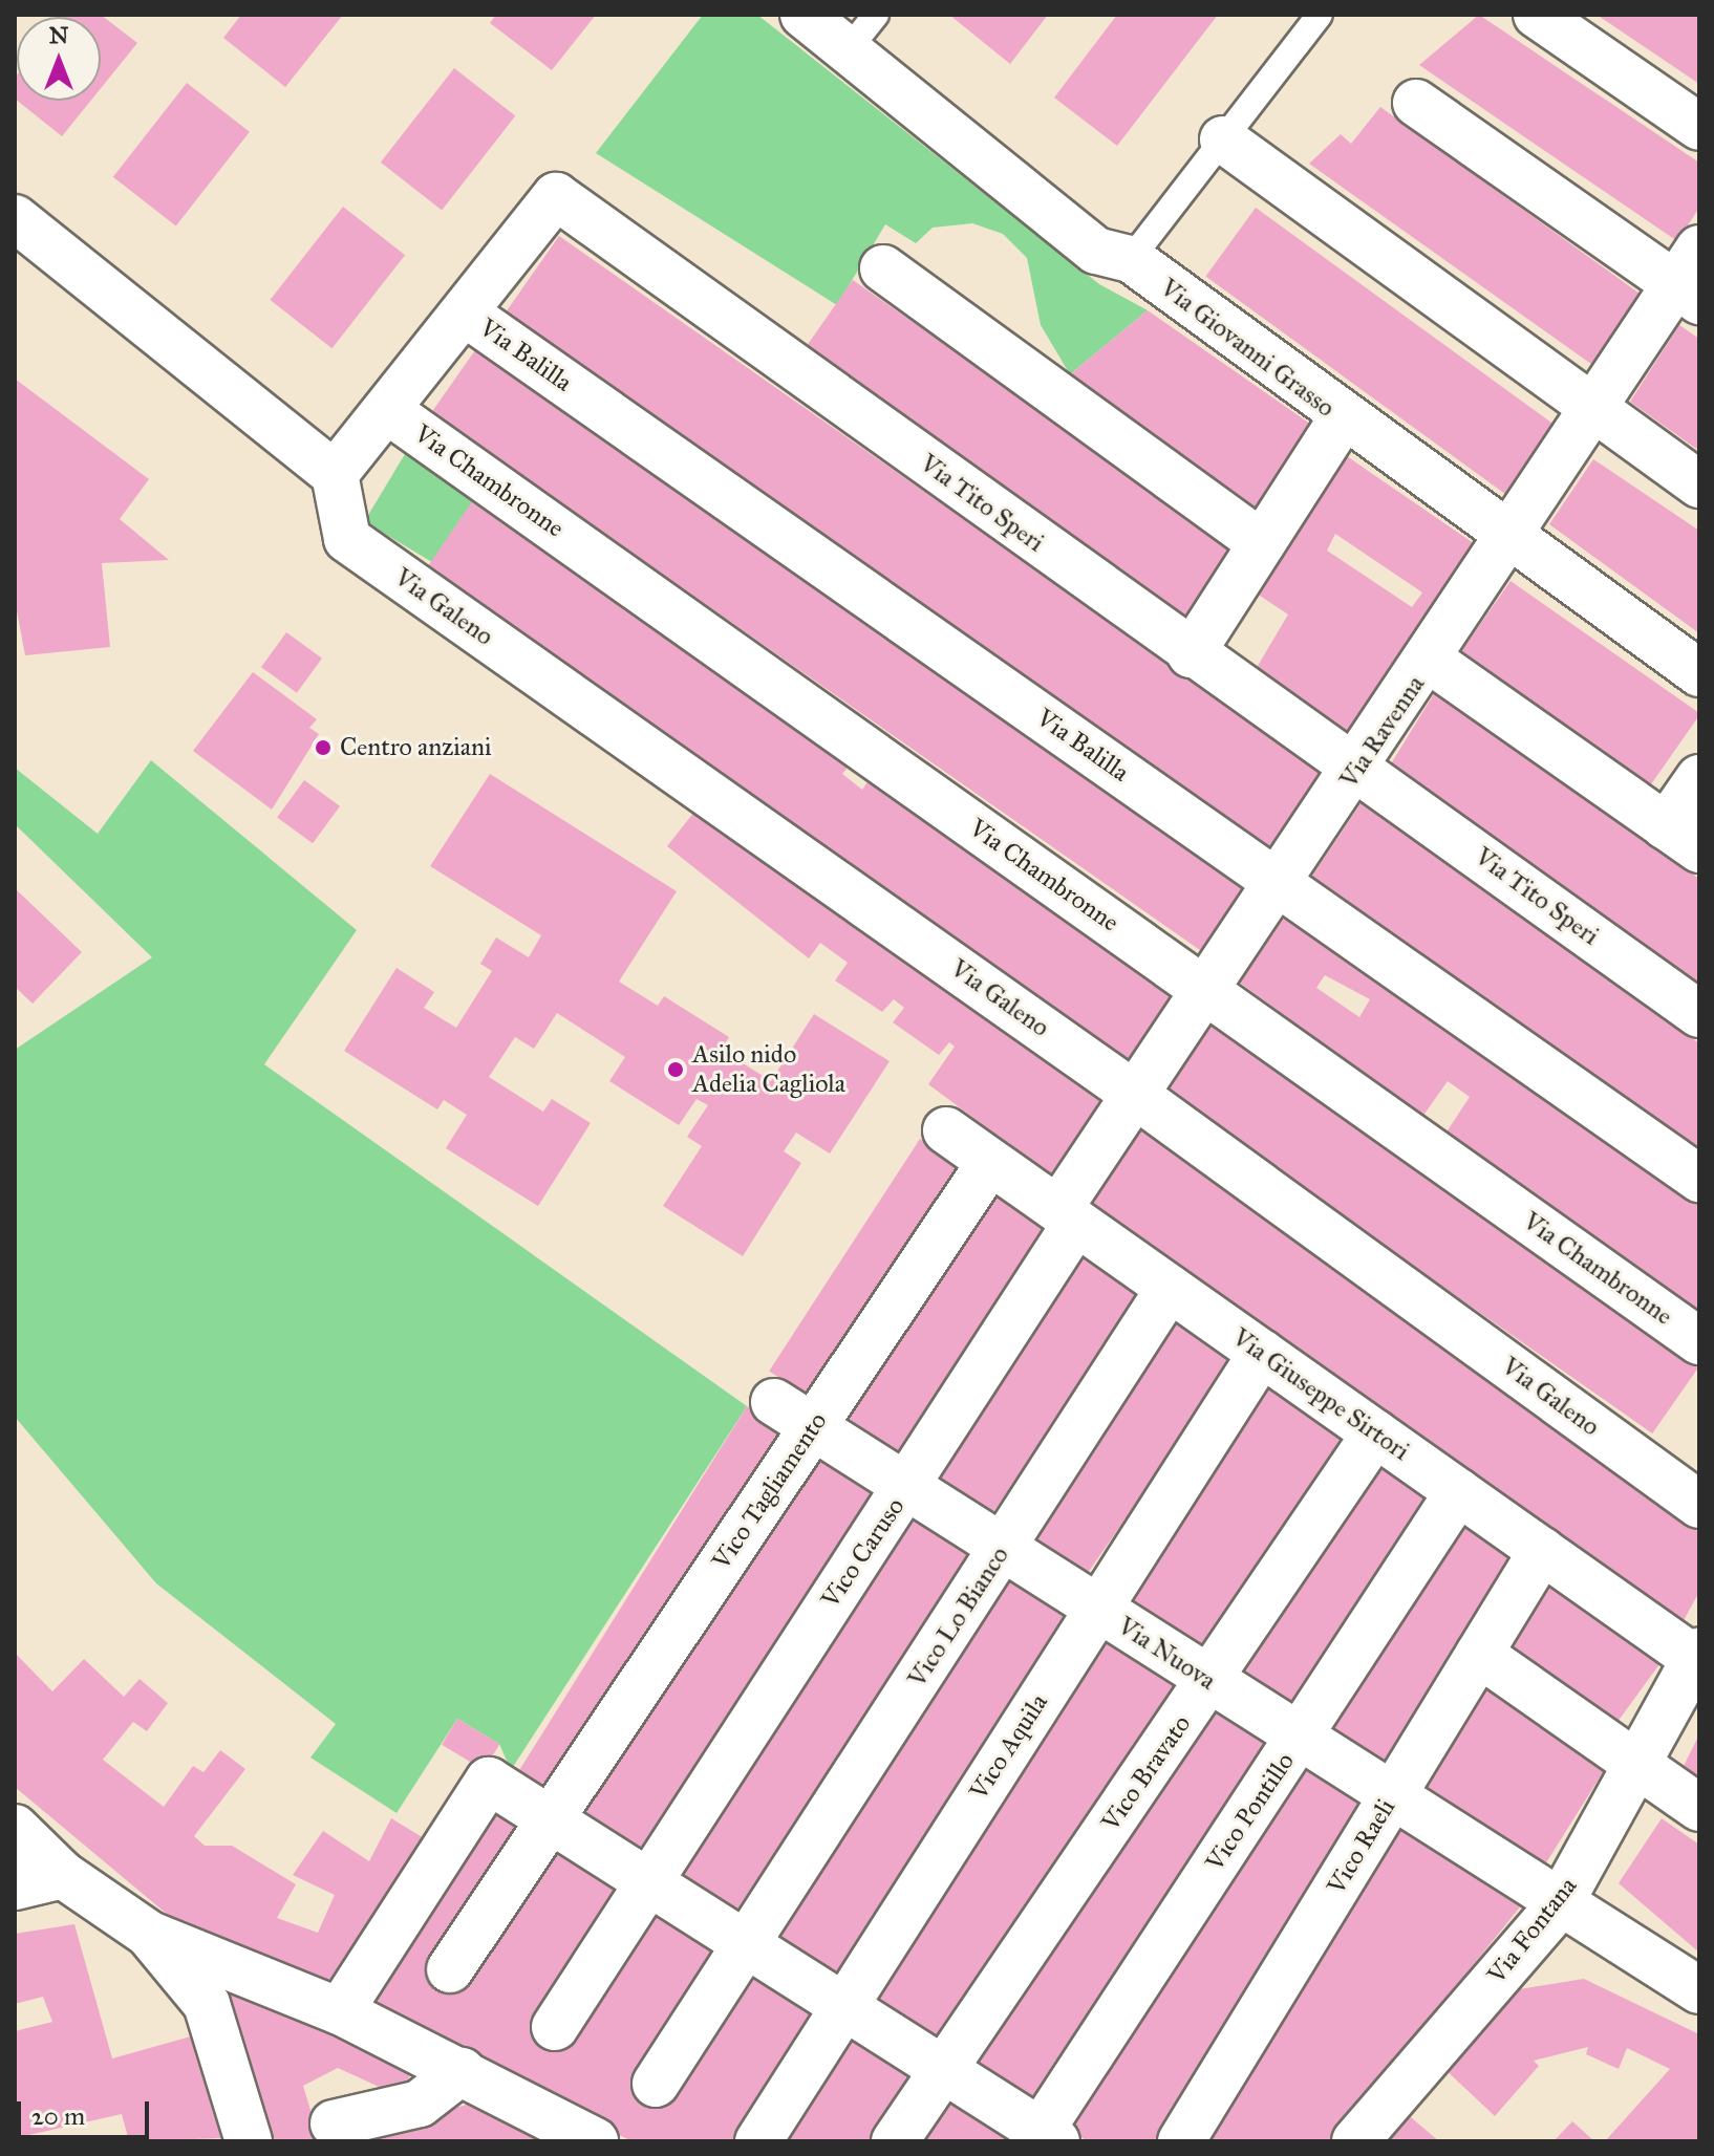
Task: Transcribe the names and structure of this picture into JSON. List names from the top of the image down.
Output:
{
  "streets": {
    "street": [
      "Via Giovanni Grasso",
      "Via Balilla",
      "Via Chambronne",
      "Via Tito Speri",
      "Via Galeno",
      "Via Ravenna",
      "Via Giuseppe Sirtori",
      "Vico Tagliamento",
      "Vico Caruso",
      "Vico Lo Bianco",
      "Via Nuova",
      "Vico Aquila",
      "Vico Bravato",
      "Vico Pontillo",
      "Vico Raeli",
      "Via Fontana"
    ]
  },
  "crossings": [
    ["Via Giovanni Grasso", "Via Ravenna"],
    ["Via Balilla", "Via Tito Speri"],
    ["Via Balilla", "Via Ravenna"],
    ["Via Chambronne", "Via Tito Speri"],
    ["Via Chambronne", "Via Ravenna"],
    ["Via Tito Speri", "Via Galeno"],
    ["Via Tito Speri", "Via Ravenna"],
    ["Via Galeno", "Via Ravenna"],
    ["Via Ravenna", "Via Giuseppe Sirtori"],
    ["Via Ravenna", "Vico Caruso"],
    ["Via Giuseppe Sirtori", "Vico Tagliamento"],
    ["Via Giuseppe Sirtori", "Vico Caruso"],
    ["Via Giuseppe Sirtori", "Vico Lo Bianco"],
    ["Via Giuseppe Sirtori", "Vico Aquila"],
    ["Via Giuseppe Sirtori", "Vico Bravato"],
    ["Via Giuseppe Sirtori", "Vico Pontillo"],
    ["Via Giuseppe Sirtori", "Vico Raeli"],
    ["Via Giuseppe Sirtori", "Via Fontana"],
    ["Vico Tagliamento", "Via Nuova"],
    ["Vico Caruso", "Via Nuova"],
    ["Vico Lo Bianco", "Via Nuova"],
    ["Via Nuova", "Vico Aquila"],
    ["Via Nuova", "Vico Bravato"],
    ["Via Nuova", "Vico Pontillo"],
    ["Via Nuova", "Vico Raeli"],
    ["Via Nuova", "Via Fontana"]
  ],
  "places": ["Centro anziani", "Asilo nido Adelia Cagliola"],
  "scale_bar": "20 m",
  "north": "top"
}
